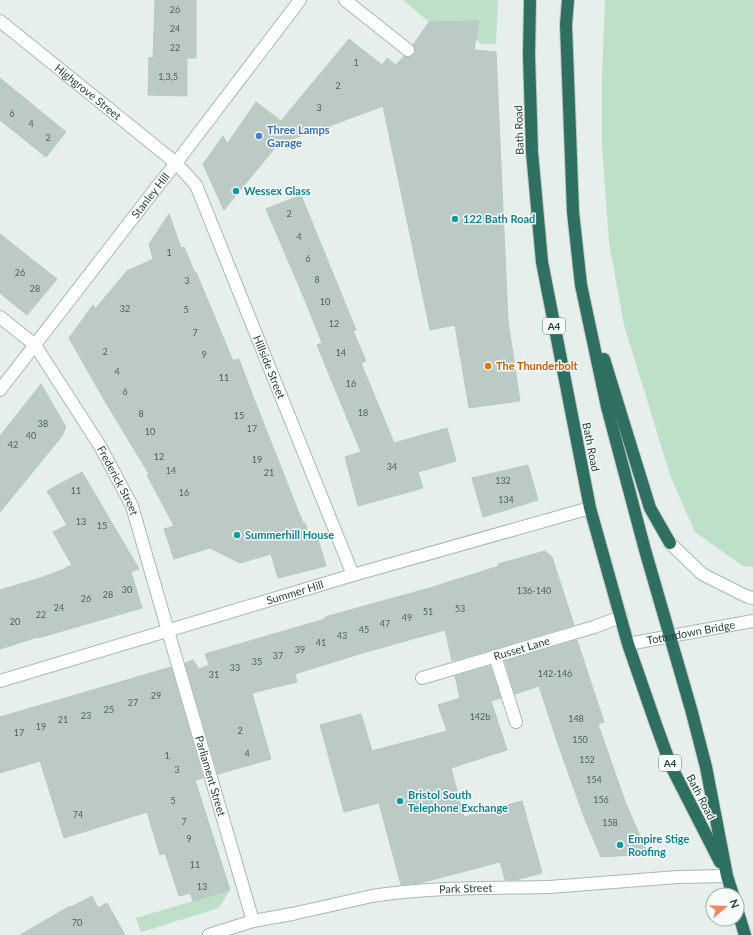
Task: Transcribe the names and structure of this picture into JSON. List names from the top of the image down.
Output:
{
  "streets": {
    "highway": ["Bath Road", "A4"],
    "street": [
      "Highgrove Street",
      "Stanley Hill",
      "Hillside Street",
      "Frederick Street",
      "Summer Hill",
      "Totterdown Bridge",
      "Russet Lane",
      "Parliament Street",
      "Park Street"
    ]
  },
  "crossings": [
    ["Highgrove Street", "Stanley Hill"],
    ["Highgrove Street", "Hillside Street"],
    ["Bath Road", "Summer Hill"],
    ["Bath Road", "Totterdown Bridge"],
    ["Bath Road", "Russet Lane"],
    ["Bath Road", "Park Street"],
    ["Stanley Hill", "Hillside Street"],
    ["Stanley Hill", "Frederick Street"],
    ["Hillside Street", "Summer Hill"],
    ["Frederick Street", "Summer Hill"],
    ["Frederick Street", "Parliament Street"],
    ["Summer Hill", "Parliament Street"],
    ["Parliament Street", "Park Street"]
  ],
  "places": [
    "Three Lamps Garage",
    "Wessex Glass",
    "122 Bath Road",
    "The Thunderbolt",
    "Summerhill House",
    "Bristol South Telephone Exchange",
    "Empire Stige Roofing"
  ],
  "house_numbers": [
    "26",
    "24",
    "22",
    "1",
    "1,3,5",
    "2",
    "3",
    "6",
    "4",
    "2",
    "2",
    "4",
    "1",
    "6",
    "26",
    "8",
    "3",
    "28",
    "10",
    "32",
    "5",
    "12",
    "7",
    "2",
    "14",
    "9",
    "4",
    "11",
    "16",
    "6",
    "18",
    "8",
    "15",
    "38",
    "17",
    "10",
    "40",
    "42",
    "12",
    "19",
    "34",
    "14",
    "21",
    "132",
    "11",
    "16",
    "134",
    "13",
    "15",
    "30",
    "136-140",
    "28",
    "26",
    "24",
    "53",
    "51",
    "22",
    "49",
    "20",
    "47",
    "45",
    "43",
    "41",
    "39",
    "37",
    "35",
    "33",
    "142-146",
    "31",
    "29",
    "27",
    "25",
    "23",
    "142b",
    "148",
    "21",
    "19",
    "2",
    "17",
    "150",
    "4",
    "1",
    "152",
    "3",
    "154",
    "156",
    "5",
    "74",
    "7",
    "158",
    "9",
    "11",
    "13",
    "70"
  ],
  "north": "right"
}
